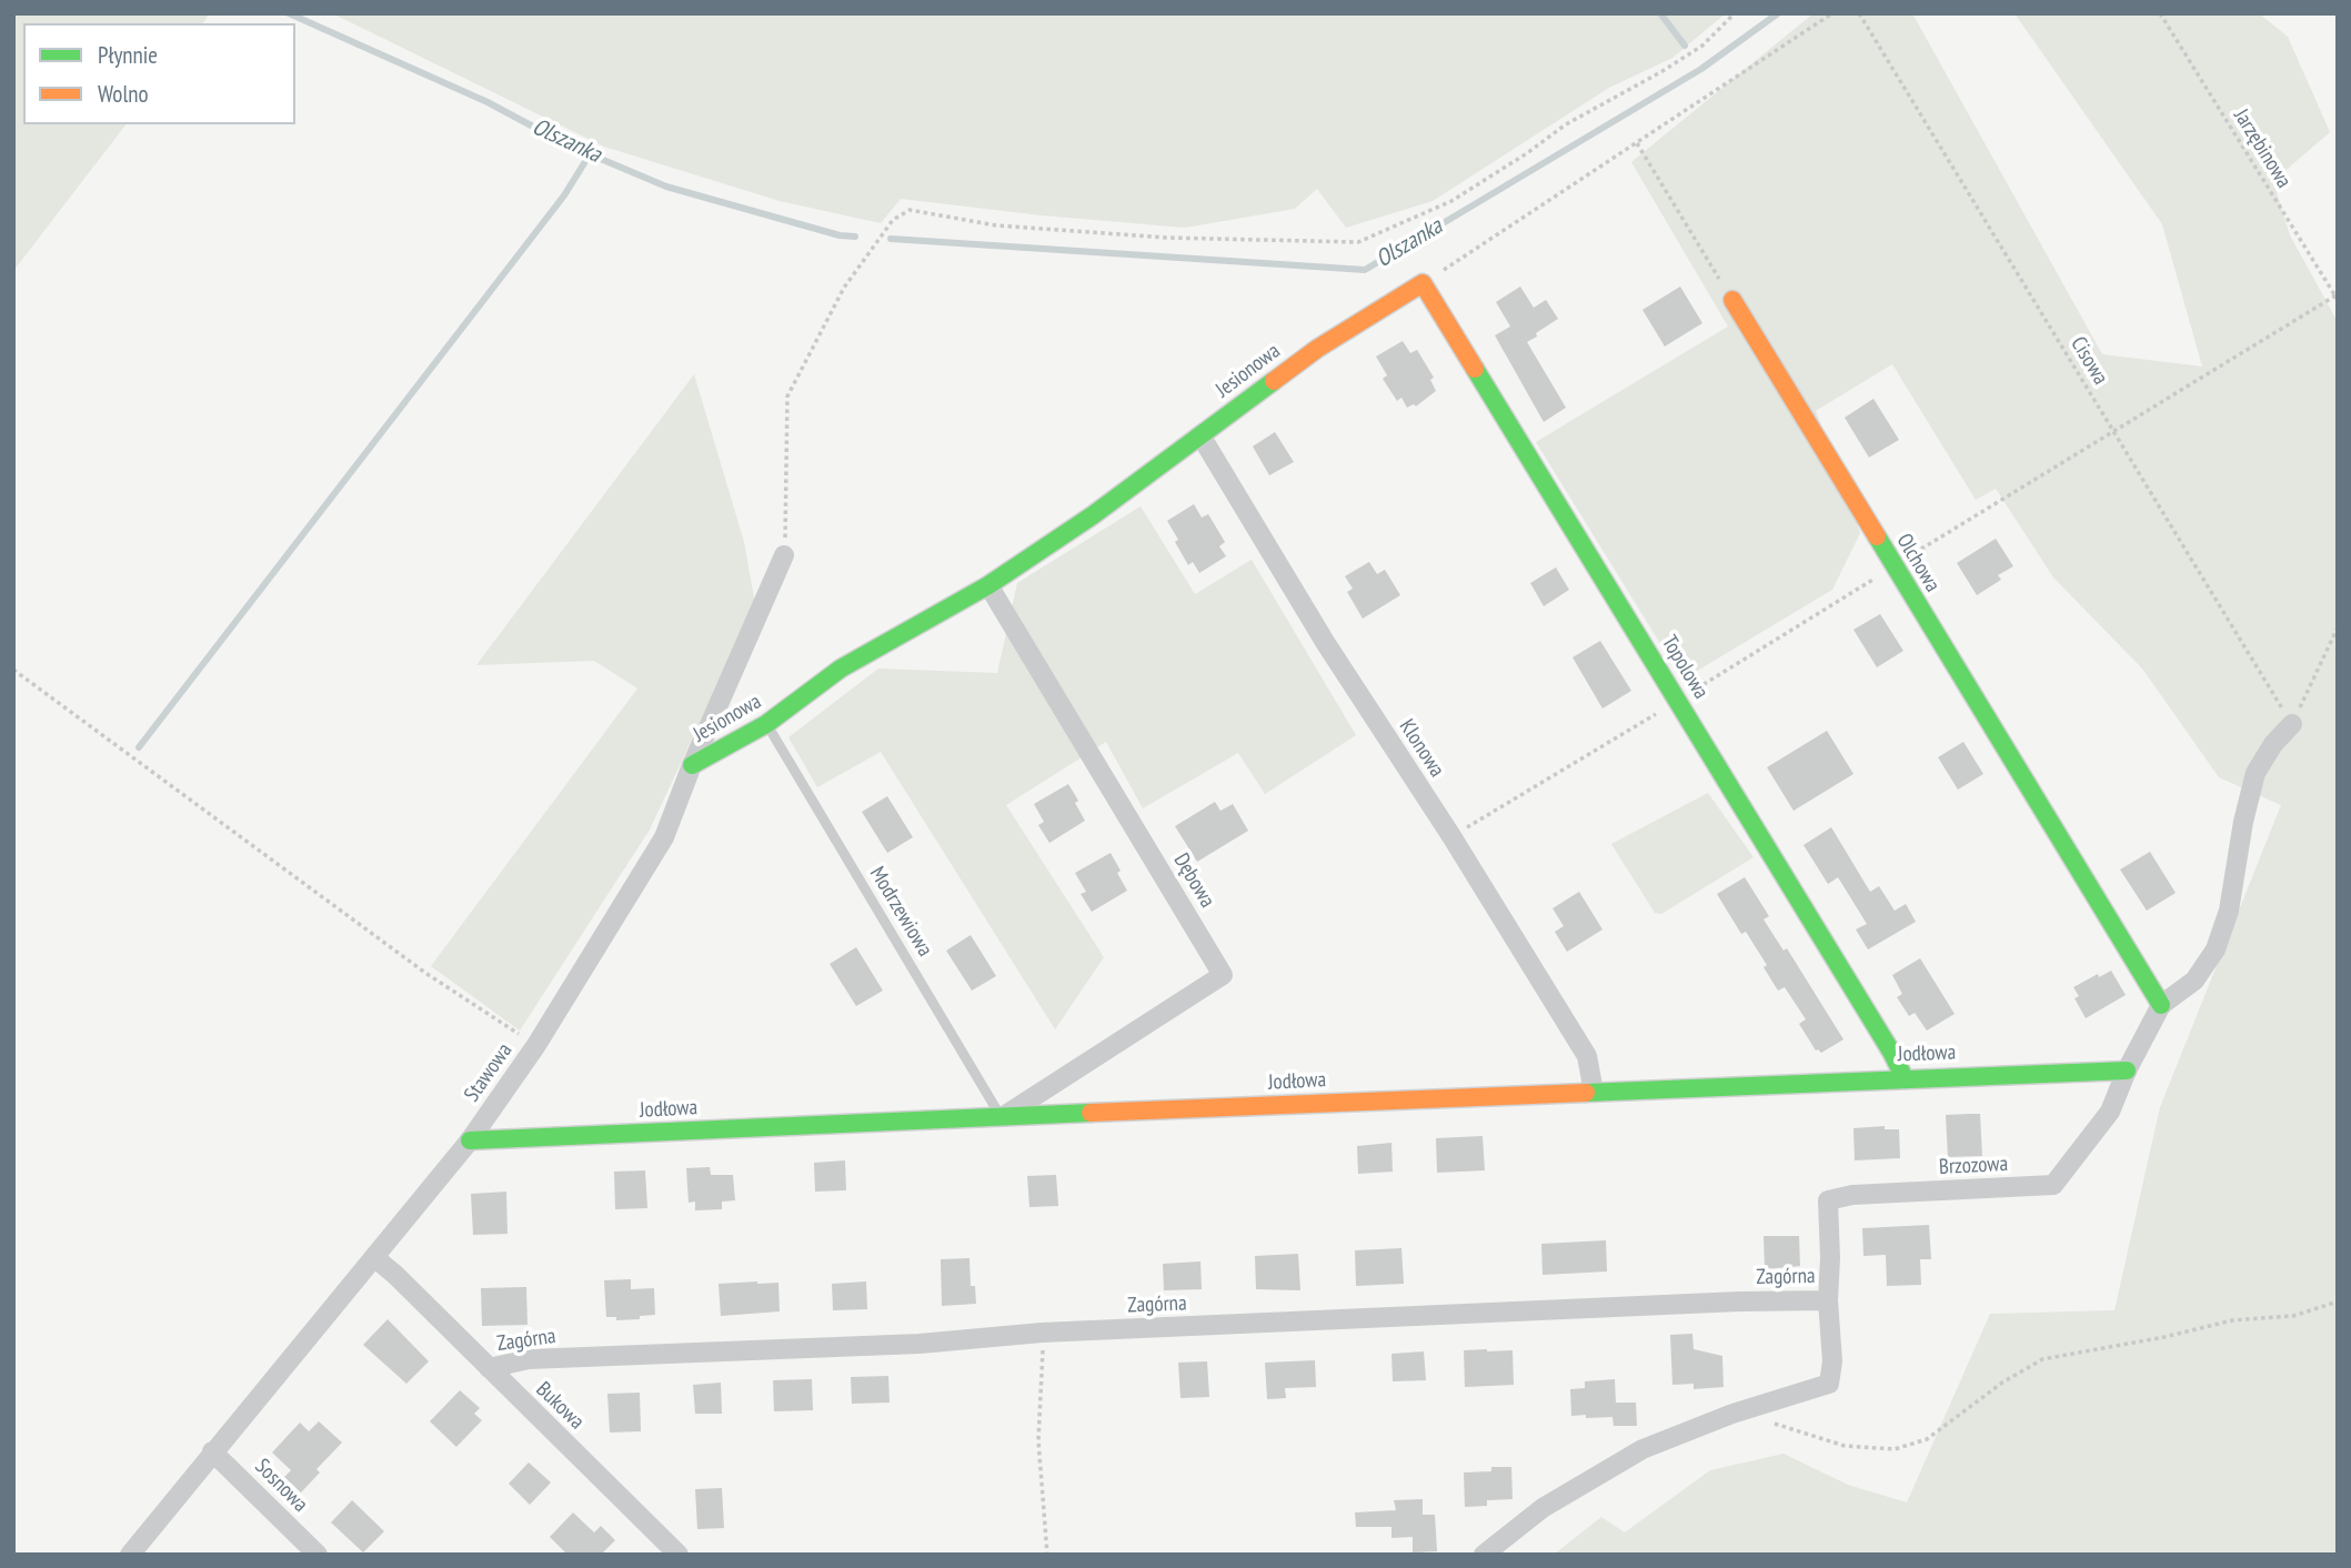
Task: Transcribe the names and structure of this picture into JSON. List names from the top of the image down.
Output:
{
  "streets": {
    "street": [
      "Jesionowa",
      "Olchowa",
      "Topolowa",
      "Klonowa",
      "Dębowa",
      "Jodłowa",
      "Stawowa",
      "Brzozowa",
      "Zagórna",
      "Bukowa",
      "Sosnowa"
    ],
    "lane": ["Modrzewiowa"],
    "path": ["Jarzębinowa", "Cisowa"]
  },
  "crossings": [
    ["Cisowa", "Brzozowa"],
    ["Jesionowa", "Topolowa"],
    ["Jesionowa", "Klonowa"],
    ["Jesionowa", "Dębowa"],
    ["Jesionowa", "Modrzewiowa"],
    ["Jesionowa", "Stawowa"],
    ["Olchowa", "Brzozowa"],
    ["Topolowa", "Jodłowa"],
    ["Klonowa", "Jodłowa"],
    ["Dębowa", "Modrzewiowa"],
    ["Dębowa", "Jodłowa"],
    ["Modrzewiowa", "Jodłowa"],
    ["Jodłowa", "Stawowa"],
    ["Jodłowa", "Brzozowa"],
    ["Stawowa", "Bukowa"],
    ["Stawowa", "Sosnowa"],
    ["Brzozowa", "Zagórna"],
    ["Zagórna", "Bukowa"]
  ],
  "water": ["Olszanka"],
  "legend": ["Płynnie", "Wolno"]
}
